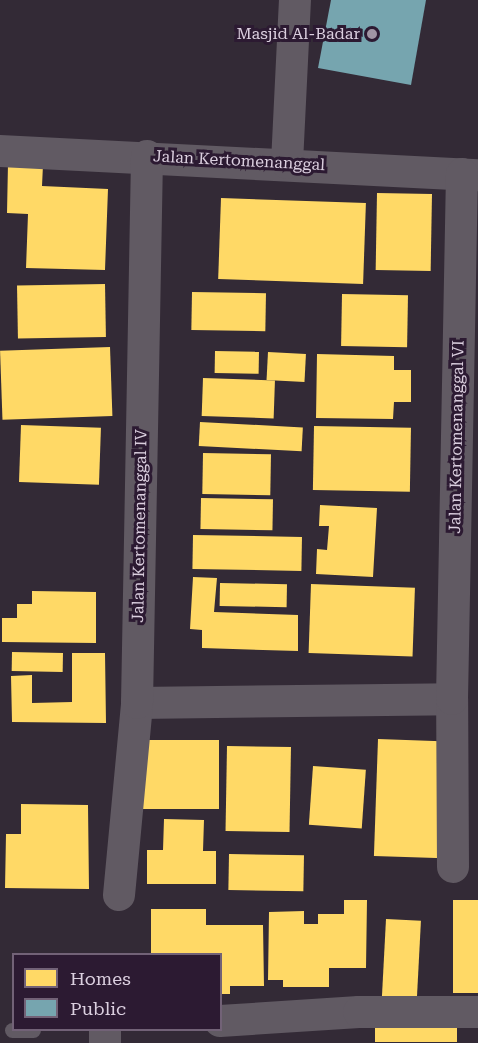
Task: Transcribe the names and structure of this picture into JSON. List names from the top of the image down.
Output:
{
  "streets": {
    "street": ["Jalan Kertomenanggal", "Jalan Kertomenanggal VI", "Jalan Kertomenanggal IV"]
  },
  "crossings": [
    ["Jalan Kertomenanggal", "Jalan Kertomenanggal VI"],
    ["Jalan Kertomenanggal", "Jalan Kertomenanggal IV"]
  ],
  "places": ["Masjid Al-Badar"],
  "legend": ["Homes", "Public"]
}
